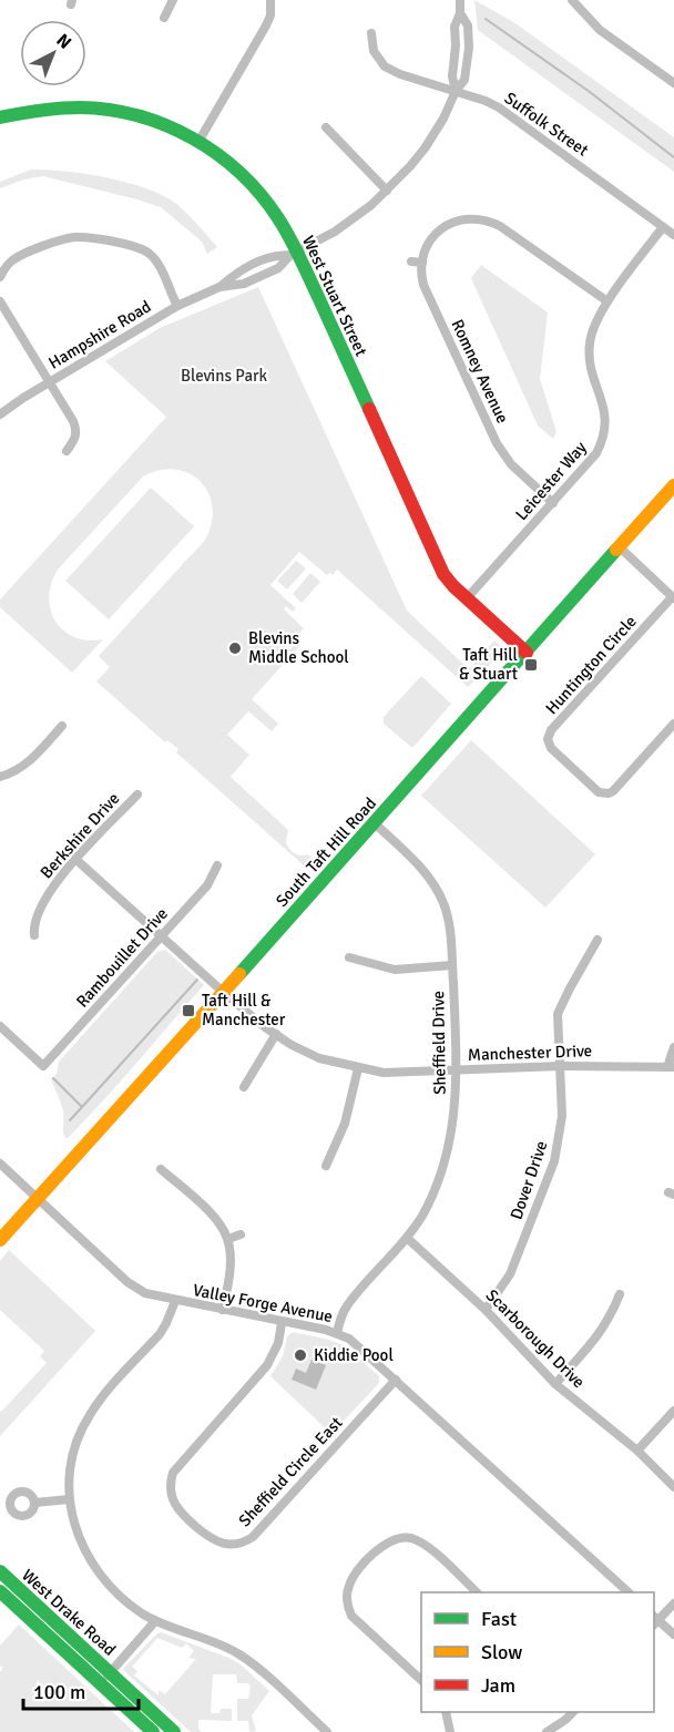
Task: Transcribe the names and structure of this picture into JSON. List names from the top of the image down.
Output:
{
  "streets": {
    "main road": ["West Stuart Street", "South Taft Hill Road", "West Drake Road"],
    "street": [
      "Suffolk Street",
      "Hampshire Road",
      "Romney Avenue",
      "Leicester Way",
      "Huntington Circle",
      "Berkshire Drive",
      "Rambouillet Drive",
      "Sheffield Drive",
      "Manchester Drive",
      "Dover Drive",
      "Valley Forge Avenue",
      "Scarborough Drive",
      "Sheffield Circle East"
    ]
  },
  "crossings": [
    ["Suffolk Street", "Hampshire Road"],
    ["Suffolk Street", "Leicester Way"],
    ["West Stuart Street", "Hampshire Road"],
    ["West Stuart Street", "Leicester Way"],
    ["West Stuart Street", "South Taft Hill Road"],
    ["Romney Avenue", "Leicester Way"],
    ["Berkshire Drive", "Manchester Drive"],
    ["South Taft Hill Road", "Sheffield Drive"],
    ["South Taft Hill Road", "Manchester Drive"],
    ["South Taft Hill Road", "Valley Forge Avenue"],
    ["Rambouillet Drive", "Manchester Drive"],
    ["Sheffield Drive", "Manchester Drive"],
    ["Sheffield Drive", "Valley Forge Avenue"],
    ["Sheffield Drive", "Scarborough Drive"],
    ["Manchester Drive", "Dover Drive"],
    ["Dover Drive", "Scarborough Drive"],
    ["Valley Forge Avenue", "Sheffield Circle East"]
  ],
  "parks": ["Blevins Park"],
  "places": {
    "other": ["Blevins Middle School", "Kiddie Pool"],
    "transit": ["Taft Hill & Stuart", "Taft Hill & Manchester"]
  },
  "legend": ["Fast", "Slow", "Jam"],
  "scale_bar": "100 m",
  "north": "top right"
}
